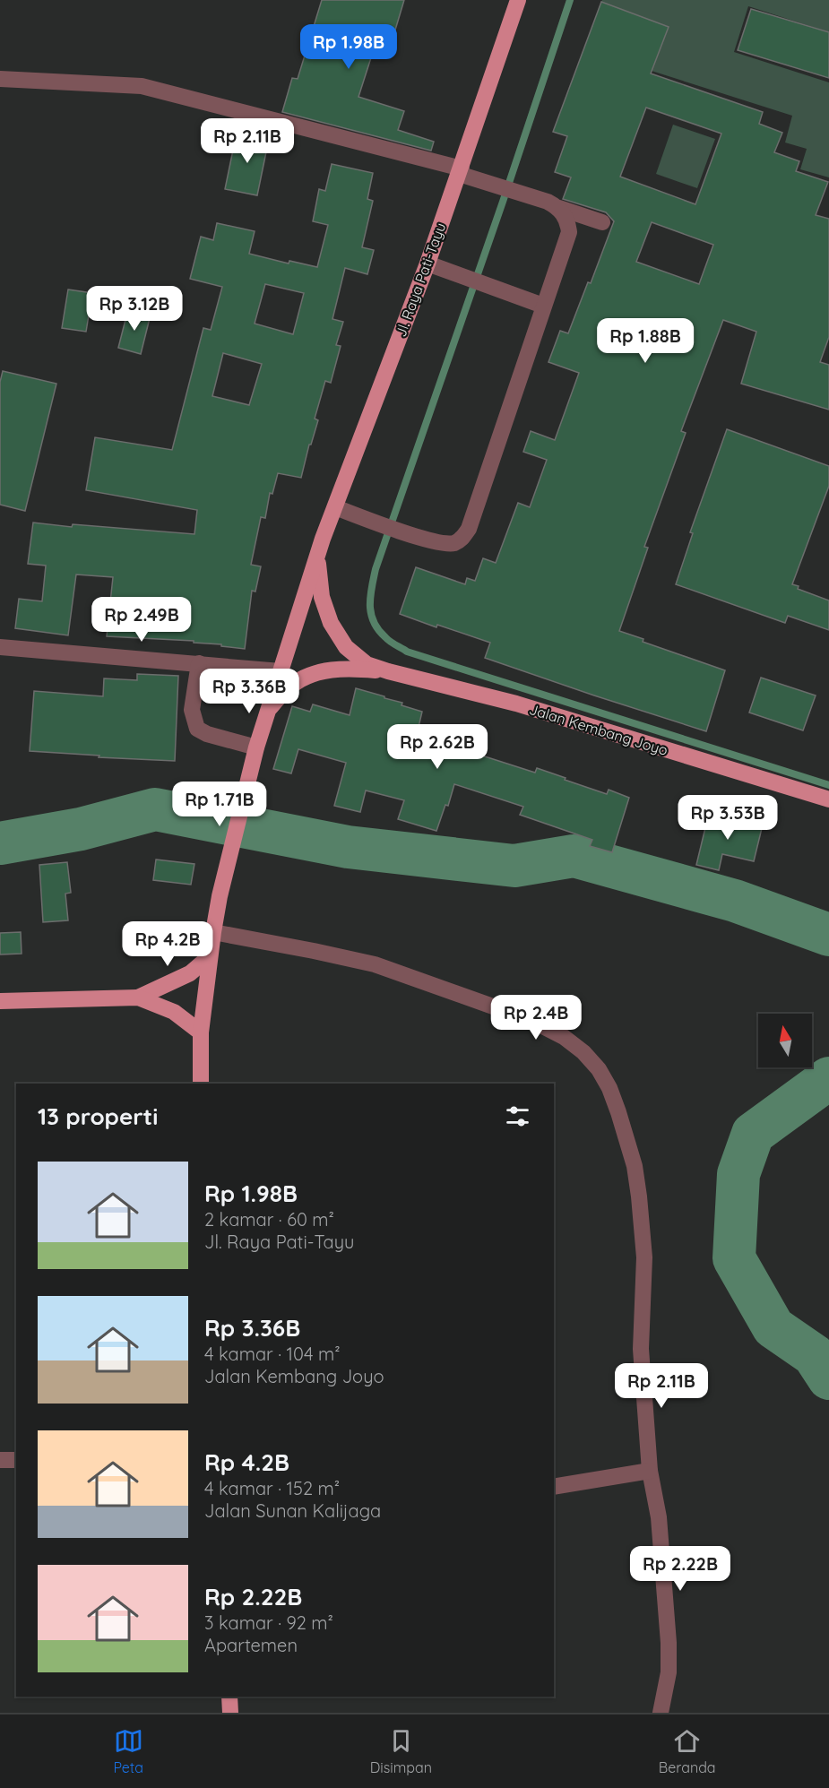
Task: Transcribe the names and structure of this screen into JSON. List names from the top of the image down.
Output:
{
  "streets": {
    "main road": ["Jl. Raya Pati-Tayu", "Jalan Kembang Joyo"]
  },
  "crossings": [
    ["Jl. Raya Pati-Tayu", "Jalan Kembang Joyo"]
  ],
  "north": "top",
  "page": {
    "price": [
      "Rp 1.98B",
      "Rp 2.11B",
      "Rp 3.12B",
      "Rp 1.88B",
      "Rp 2.49B",
      "Rp 3.36B",
      "Rp 2.62B",
      "Rp 1.71B",
      "Rp 3.53B",
      "Rp 4.2B",
      "Rp 2.4B",
      "Rp 2.11B",
      "Rp 2.22B"
    ],
    "heading": "13 properti",
    "list": [
      {
        "name": "Rp 1.98B",
        "note": "2 kamar · 60 m² · Jl. Raya Pati-Tayu"
      },
      {
        "name": "Rp 3.36B",
        "note": "4 kamar · 104 m² · Jalan Kembang Joyo"
      },
      {
        "name": "Rp 4.2B",
        "note": "4 kamar · 152 m² · Jalan Sunan Kalijaga"
      },
      {
        "name": "Rp 2.22B",
        "note": "3 kamar · 92 m² · Apartemen"
      }
    ],
    "tabs": ["Peta", "Disimpan", "Beranda"]
  }
}
